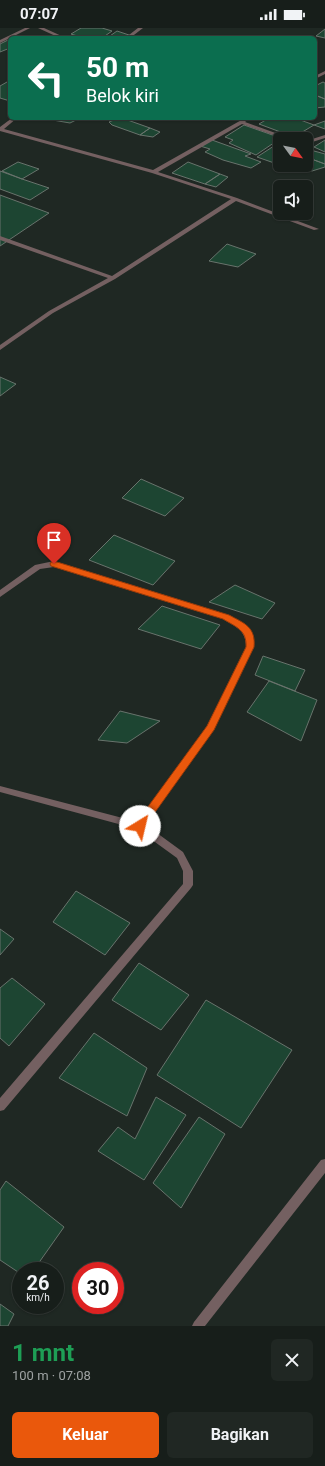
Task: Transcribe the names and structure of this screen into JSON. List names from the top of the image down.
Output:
{
  "north": "bottom right",
  "page": {
    "status": "07:07",
    "turn": ["50 m", "Belok kiri"],
    "speed": "26 km/h",
    "limit": "30",
    "heading": ["1 mnt", "100 m · 07:08"],
    "buttons": ["Keluar", "Bagikan"]
  }
}
